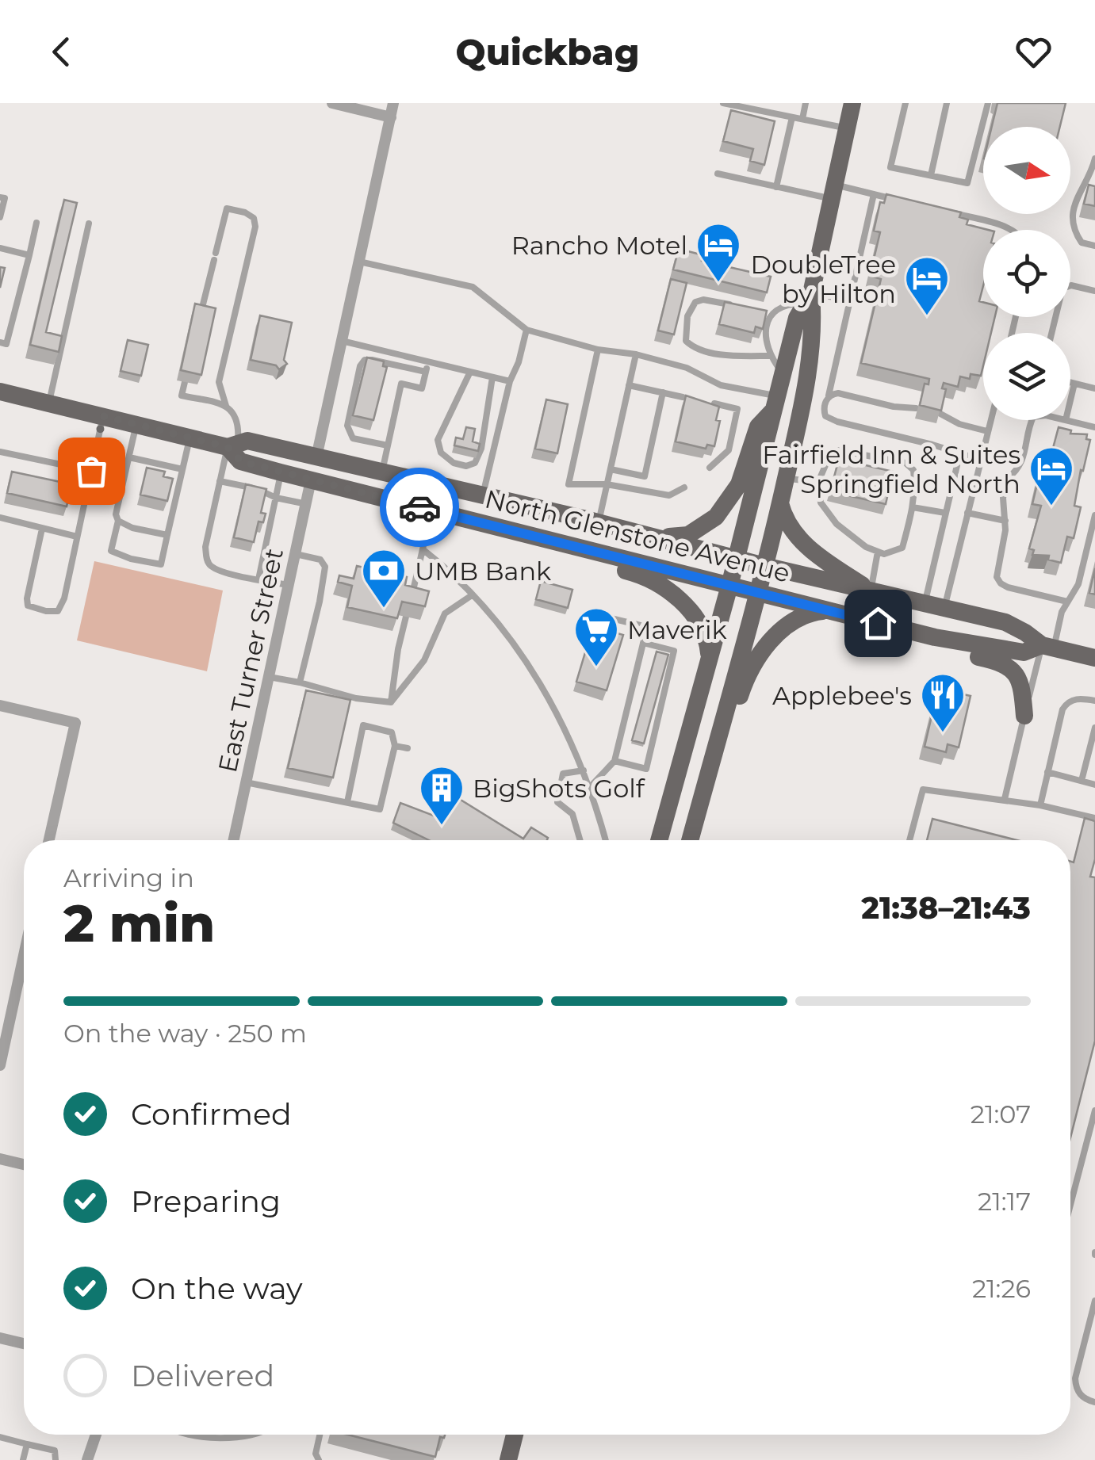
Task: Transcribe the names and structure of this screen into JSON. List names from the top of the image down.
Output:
{
  "streets": {
    "main road": ["North Glenstone Avenue"],
    "street": ["East Turner Street"]
  },
  "crossings": [
    ["North Glenstone Avenue", "East Turner Street"]
  ],
  "places": {
    "hotel": ["Rancho Motel", "DoubleTree by Hilton", "Fairfield Inn & Suites Springfield North"],
    "bank": ["UMB Bank"],
    "supermarket": ["Maverik"],
    "restaurant": ["Applebee's"],
    "building": ["BigShots Golf"]
  },
  "north": "right",
  "page": {
    "header": "Quickbag",
    "heading": ["2 min", "Arriving in", "21:38–21:43"],
    "bar": "On the way · 250 m",
    "list": [
      ["Confirmed", "21:07"],
      ["Preparing", "21:17"],
      ["On the way", "21:26"],
      "Delivered"
    ]
  }
}
